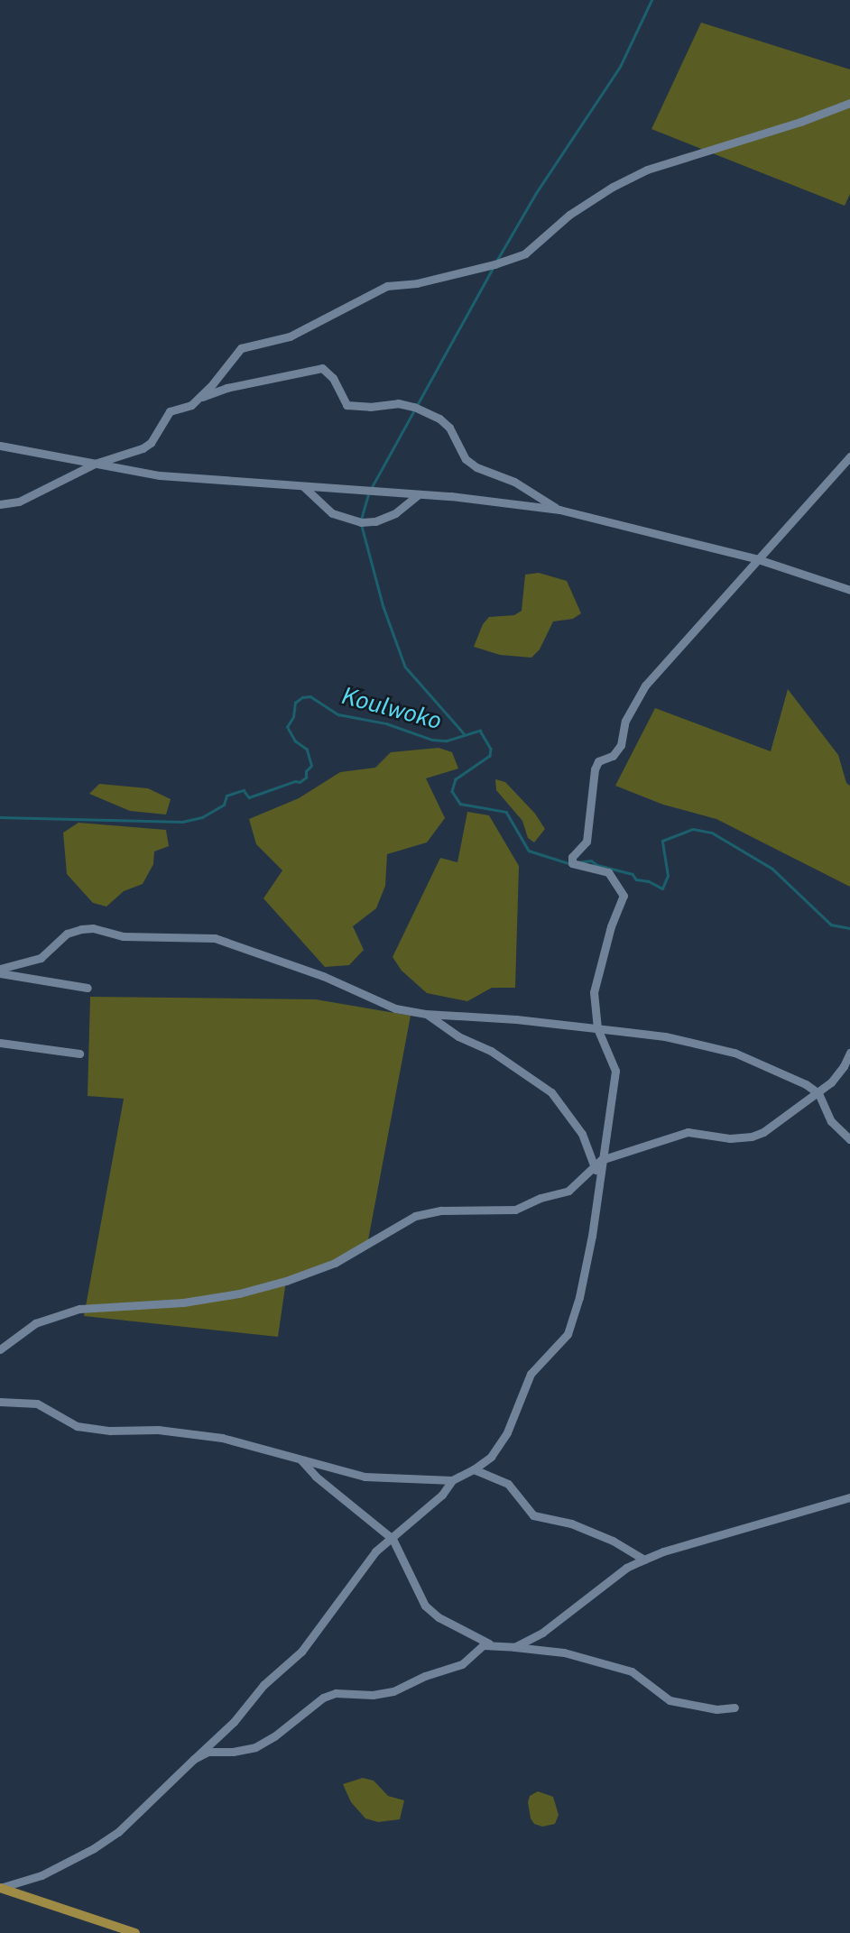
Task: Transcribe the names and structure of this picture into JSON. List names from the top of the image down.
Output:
{
  "water": ["Koulwoko"]
}
